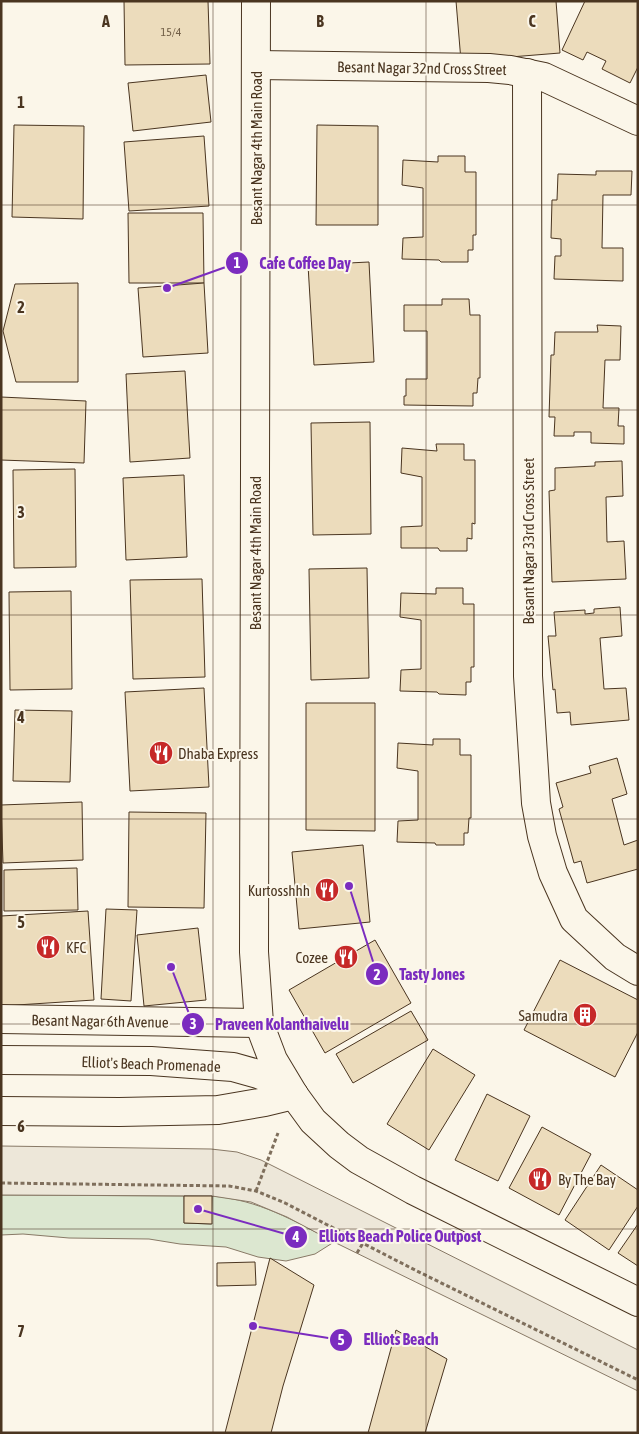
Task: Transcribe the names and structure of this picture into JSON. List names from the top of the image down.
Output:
{
  "streets": {
    "street": [
      "Besant Nagar 32nd Cross Street",
      "Besant Nagar 4th Main Road",
      "Besant Nagar 33rd Cross Street",
      "Besant Nagar 6th Avenue",
      "Elliot's Beach Promenade"
    ]
  },
  "crossings": [
    ["Besant Nagar 32nd Cross Street", "Besant Nagar 4th Main Road"],
    ["Besant Nagar 32nd Cross Street", "Besant Nagar 33rd Cross Street"],
    ["Besant Nagar 4th Main Road", "Besant Nagar 6th Avenue"],
    ["Besant Nagar 4th Main Road", "Elliot's Beach Promenade"]
  ],
  "places": {
    "other": [
      "Cafe Coffee Day",
      "Tasty Jones",
      "Praveen Kolanthaivelu",
      "Elliots Beach Police Outpost",
      "Elliots Beach"
    ],
    "restaurant": [
      "Dhaba Express",
      "Kurtosshhh",
      "KFC",
      "Cozee",
      "By The Bay"
    ],
    "building": ["Samudra"]
  },
  "house_numbers": ["15/4"],
  "grid": {
    "columns": ["A", "B", "C"],
    "rows": [
      "1",
      "2",
      "3",
      "4",
      "5",
      "6",
      "7"
    ]
  }
}
